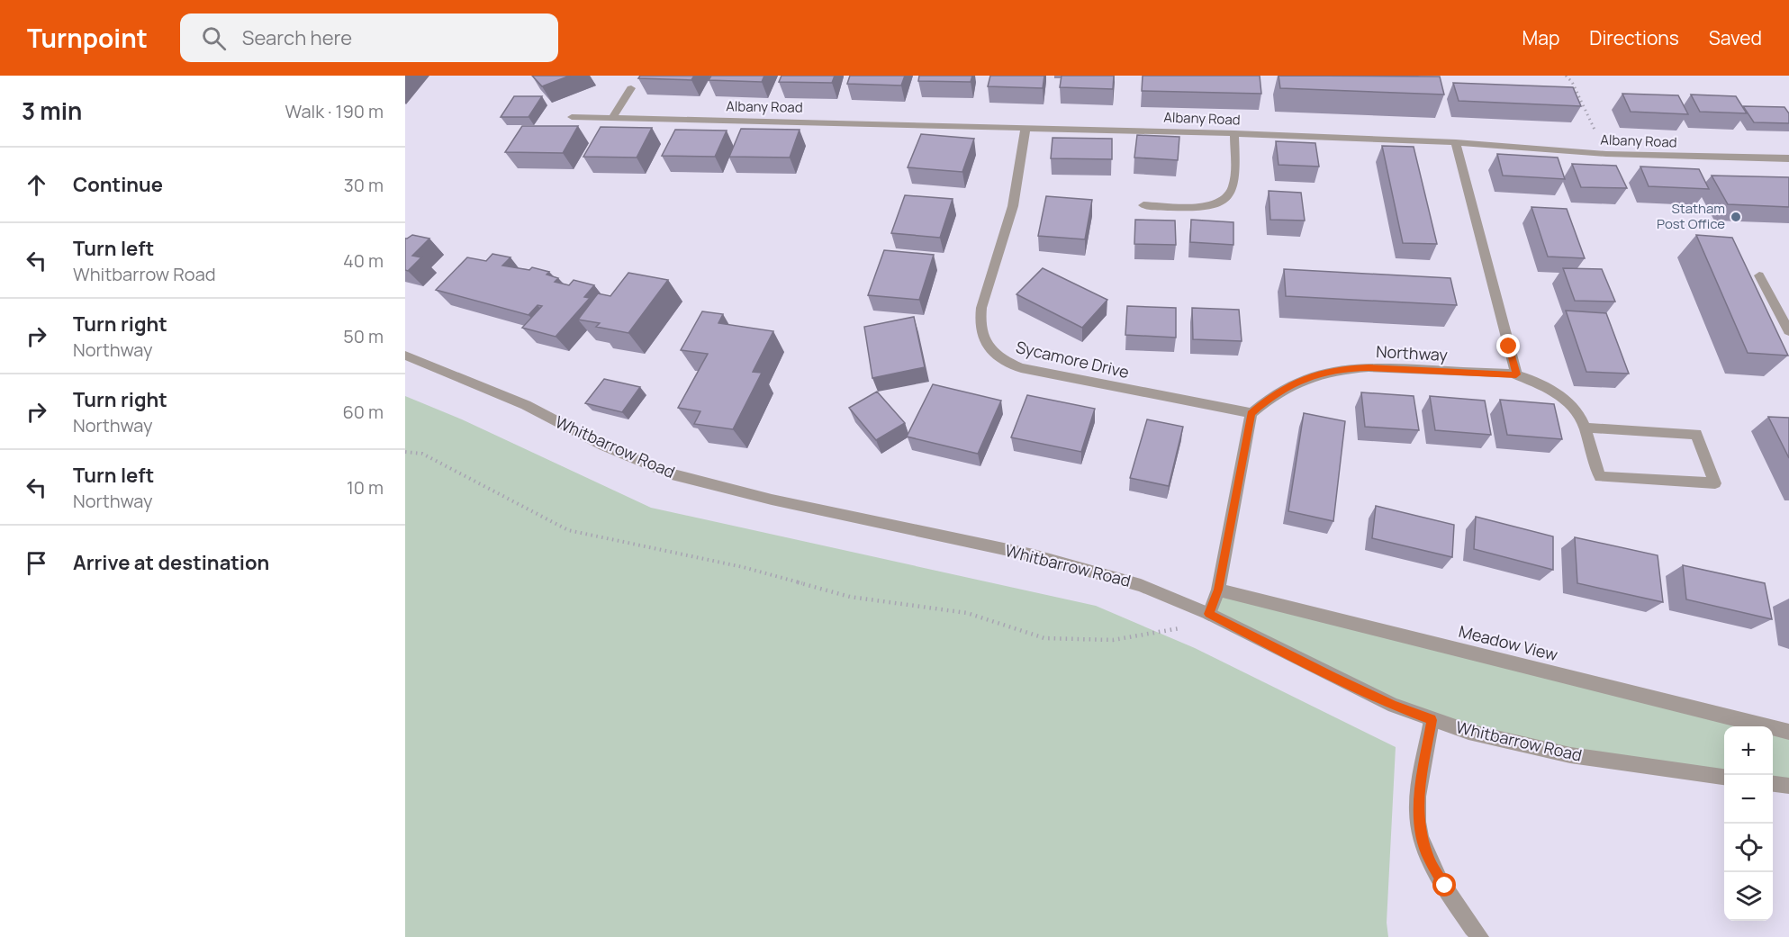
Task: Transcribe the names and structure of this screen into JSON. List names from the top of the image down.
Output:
{
  "streets": {
    "street": [
      "Albany Road",
      "Northway",
      "Sycamore Drive",
      "Whitbarrow Road",
      "Meadow View"
    ]
  },
  "crossings": [
    ["Albany Road", "Sycamore Drive"],
    ["Northway", "Sycamore Drive"]
  ],
  "places": ["Statham Post Office"],
  "page": {
    "header": "Turnpoint",
    "search": "Search here",
    "nav": ["Map", "Directions", "Saved"],
    "heading": ["3 min", "Walk · 190 m"],
    "list": [
      ["Continue", "30 m"],
      ["Turn left", "Whitbarrow Road", "40 m"],
      ["Turn right", "Northway", "50 m"],
      ["Turn right", "Northway", "60 m"],
      ["Turn left", "Northway", "10 m"],
      "Arrive at destination"
    ],
    "map_buttons": ["+", "−"]
  }
}
